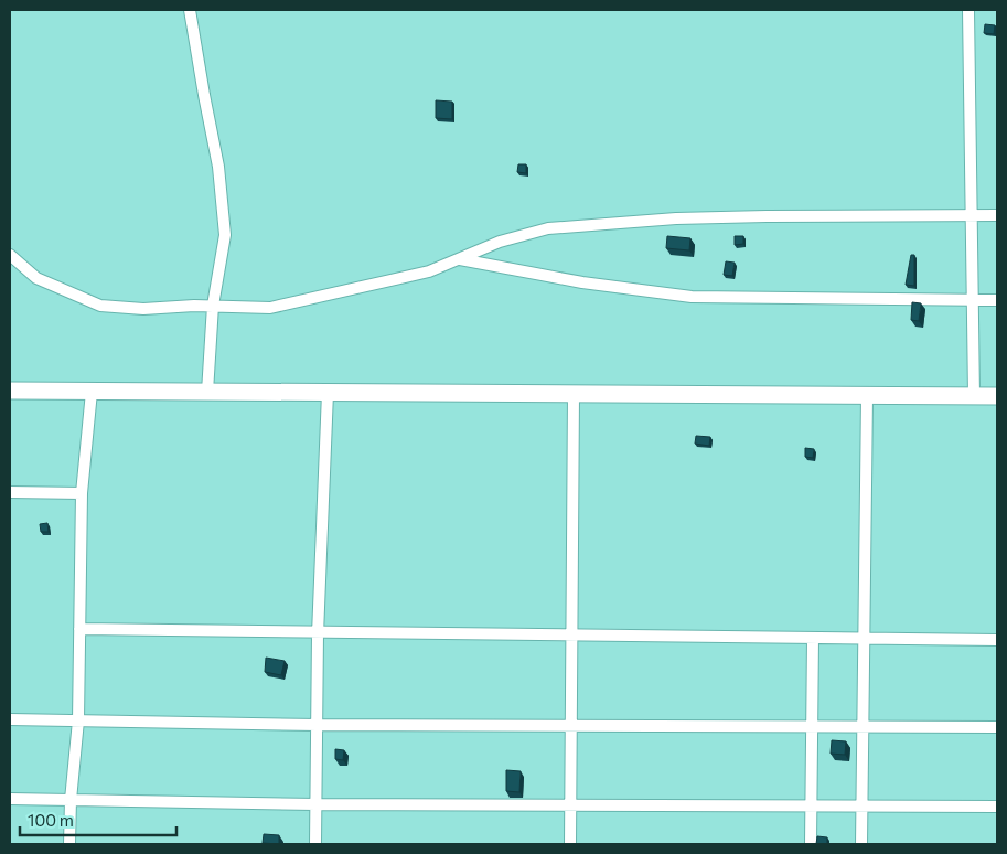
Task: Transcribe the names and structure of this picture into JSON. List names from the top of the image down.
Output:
{
  "scale_bar": "100 m"
}
